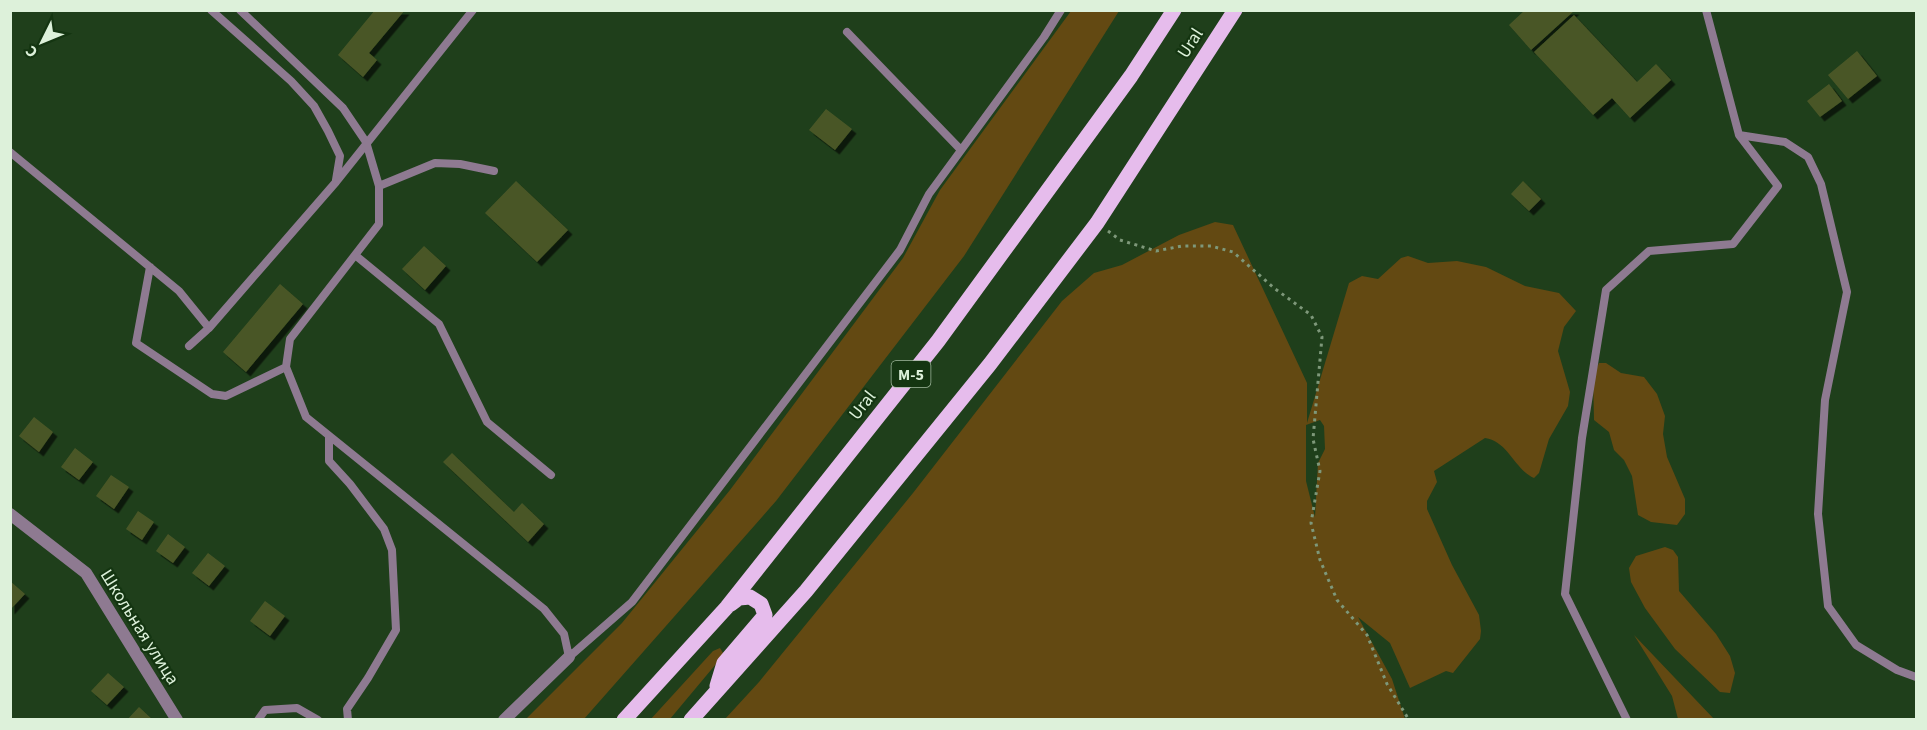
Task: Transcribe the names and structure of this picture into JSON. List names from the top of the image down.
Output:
{
  "streets": {
    "main road": ["Ural", "М-5"],
    "street": ["Школьная улица"]
  },
  "north": "bottom left"
}
